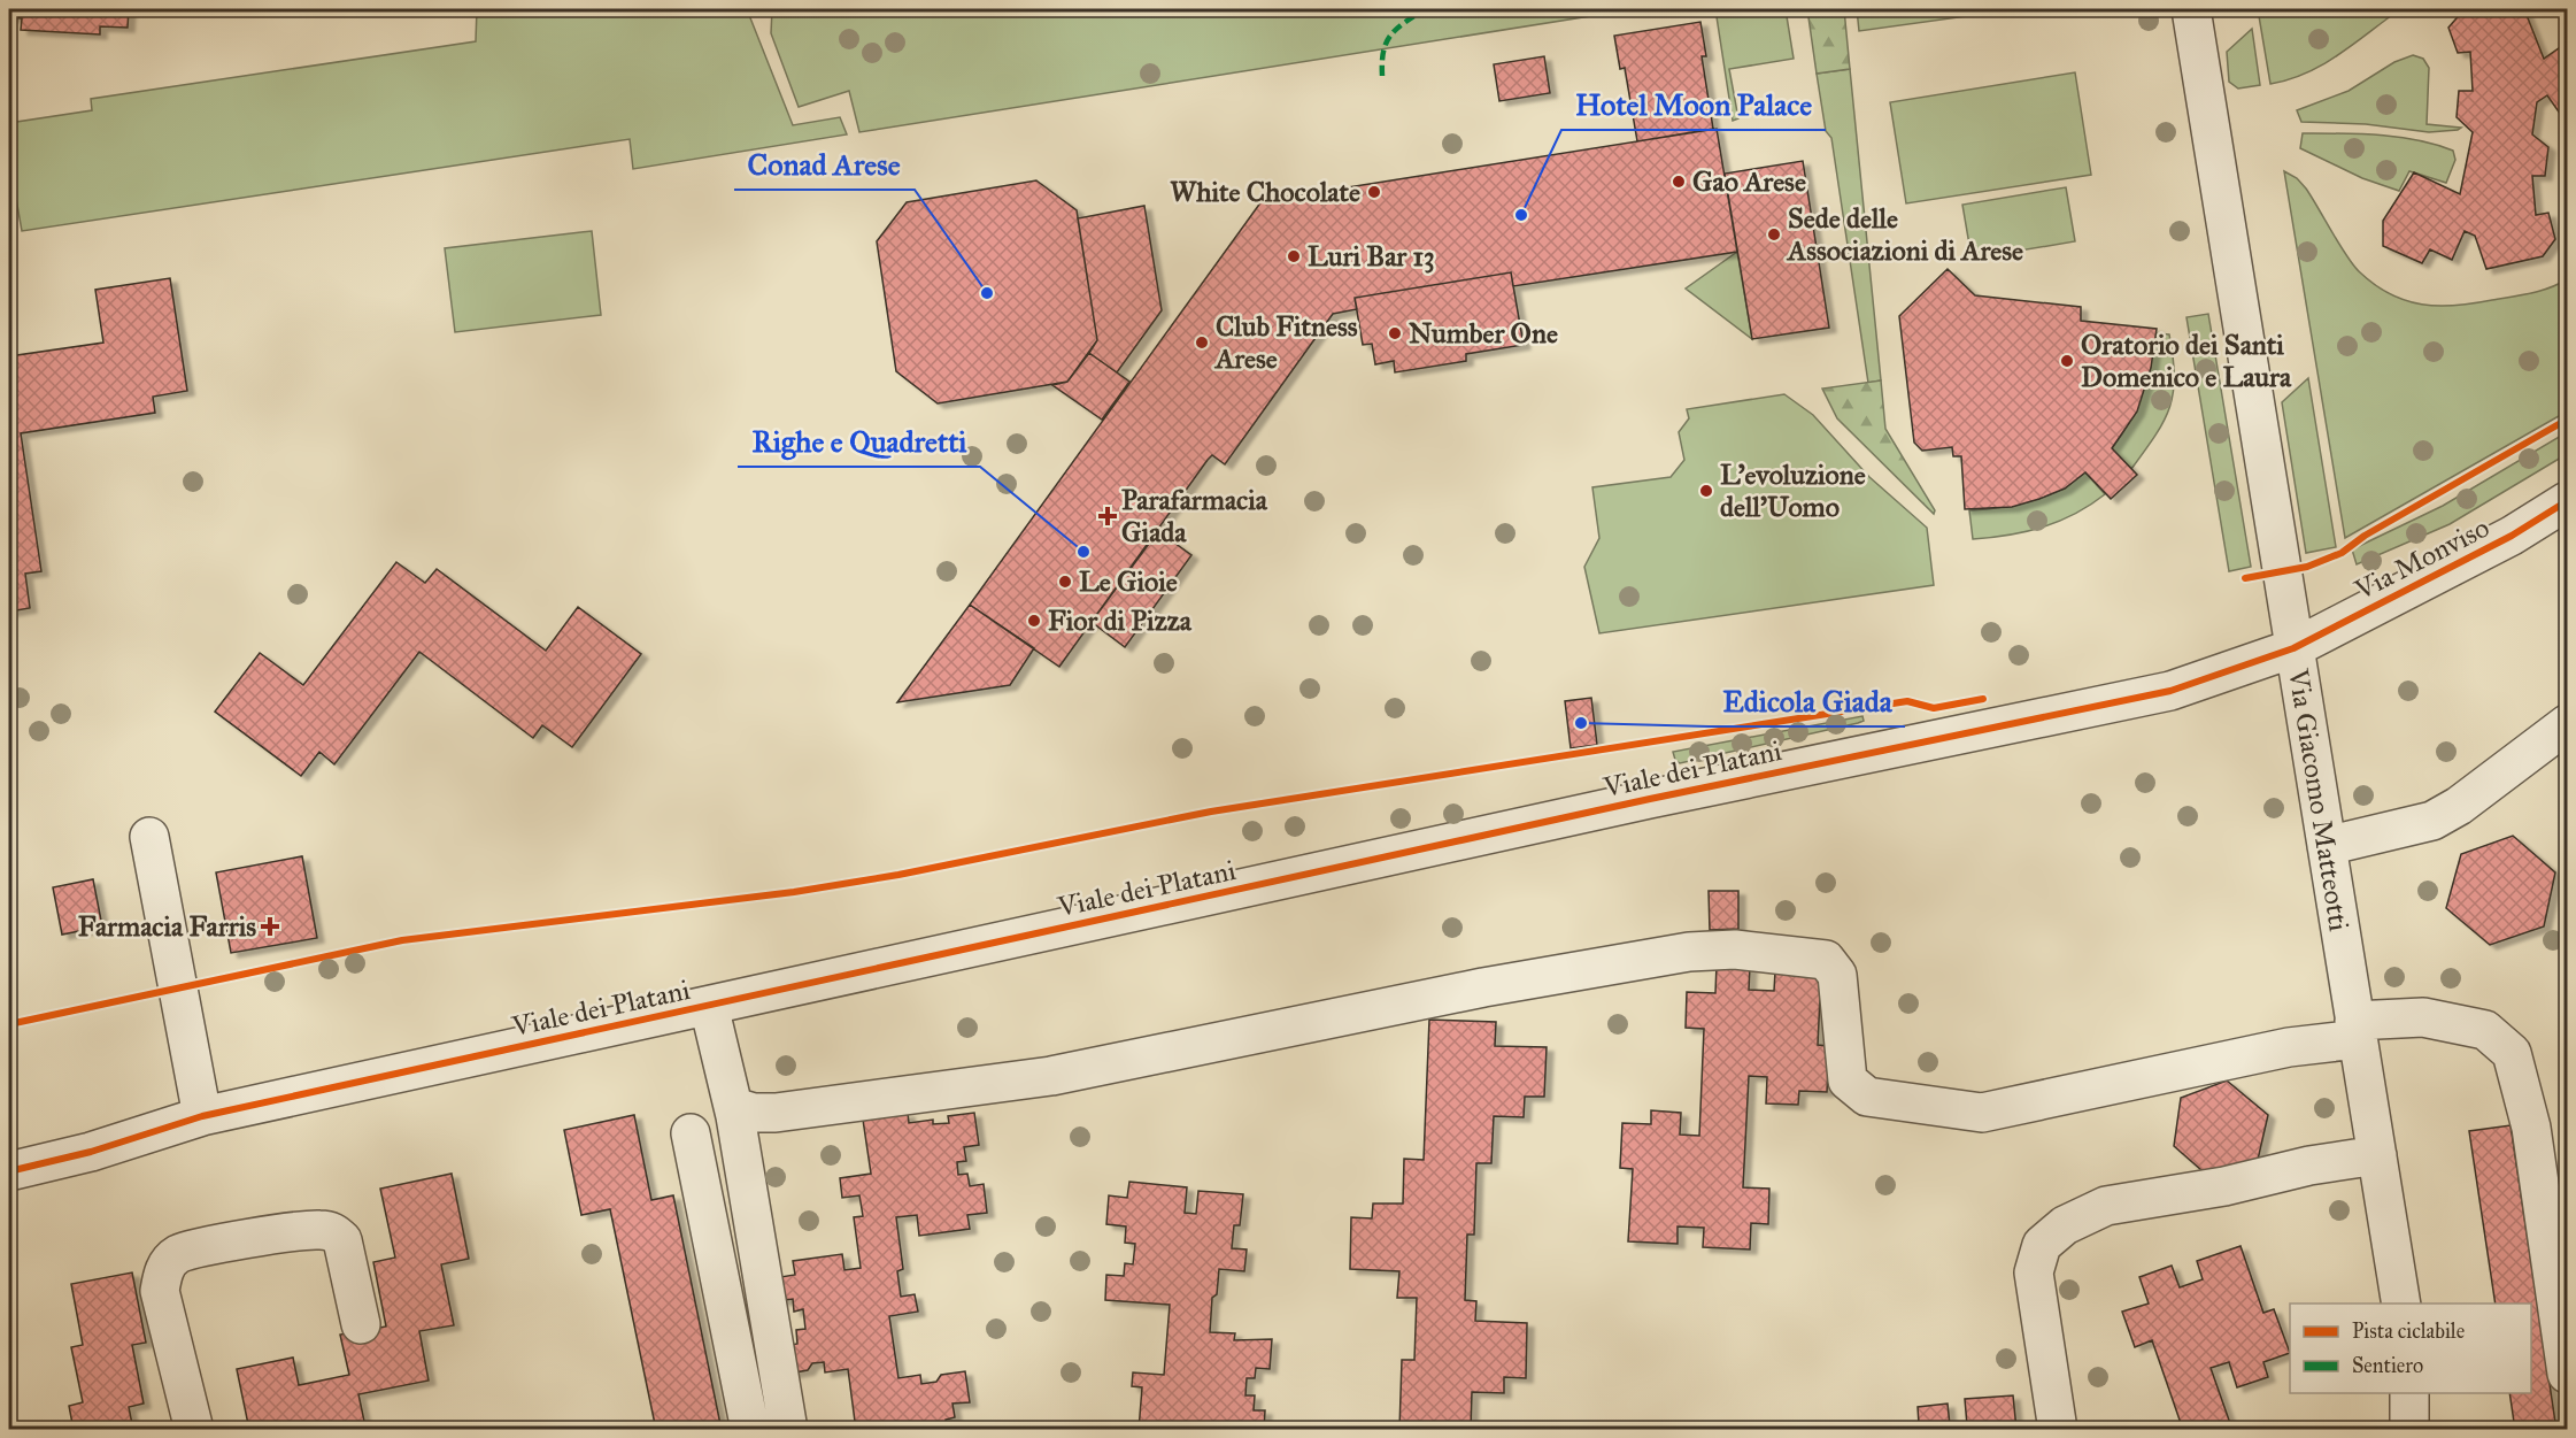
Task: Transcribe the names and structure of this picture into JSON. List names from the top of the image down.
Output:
{
  "streets": {
    "street": ["Via Monviso", "Viale dei Platani", "Via Giacomo Matteotti"]
  },
  "crossings": [
    ["Via Monviso", "Viale dei Platani"],
    ["Via Monviso", "Via Giacomo Matteotti"],
    ["Viale dei Platani", "Via Giacomo Matteotti"]
  ],
  "places": {
    "other": [
      "Gao Arese",
      "White Chocolate",
      "Hotel Moon Palace",
      "Sede delle Associazioni di Arese",
      "Luri Bar 13",
      "Conad Arese",
      "Number One",
      "Club Fitness Arese",
      "Oratorio dei Santi Domenico e Laura",
      "L'evoluzione dell'Uomo",
      "Righe e Quadretti",
      "Le Gioie",
      "Fior di Pizza",
      "Edicola Giada"
    ],
    "health": ["Parafarmacia Giada", "Farmacia Farris"]
  },
  "legend": ["Pista ciclabile", "Sentiero"]
}
